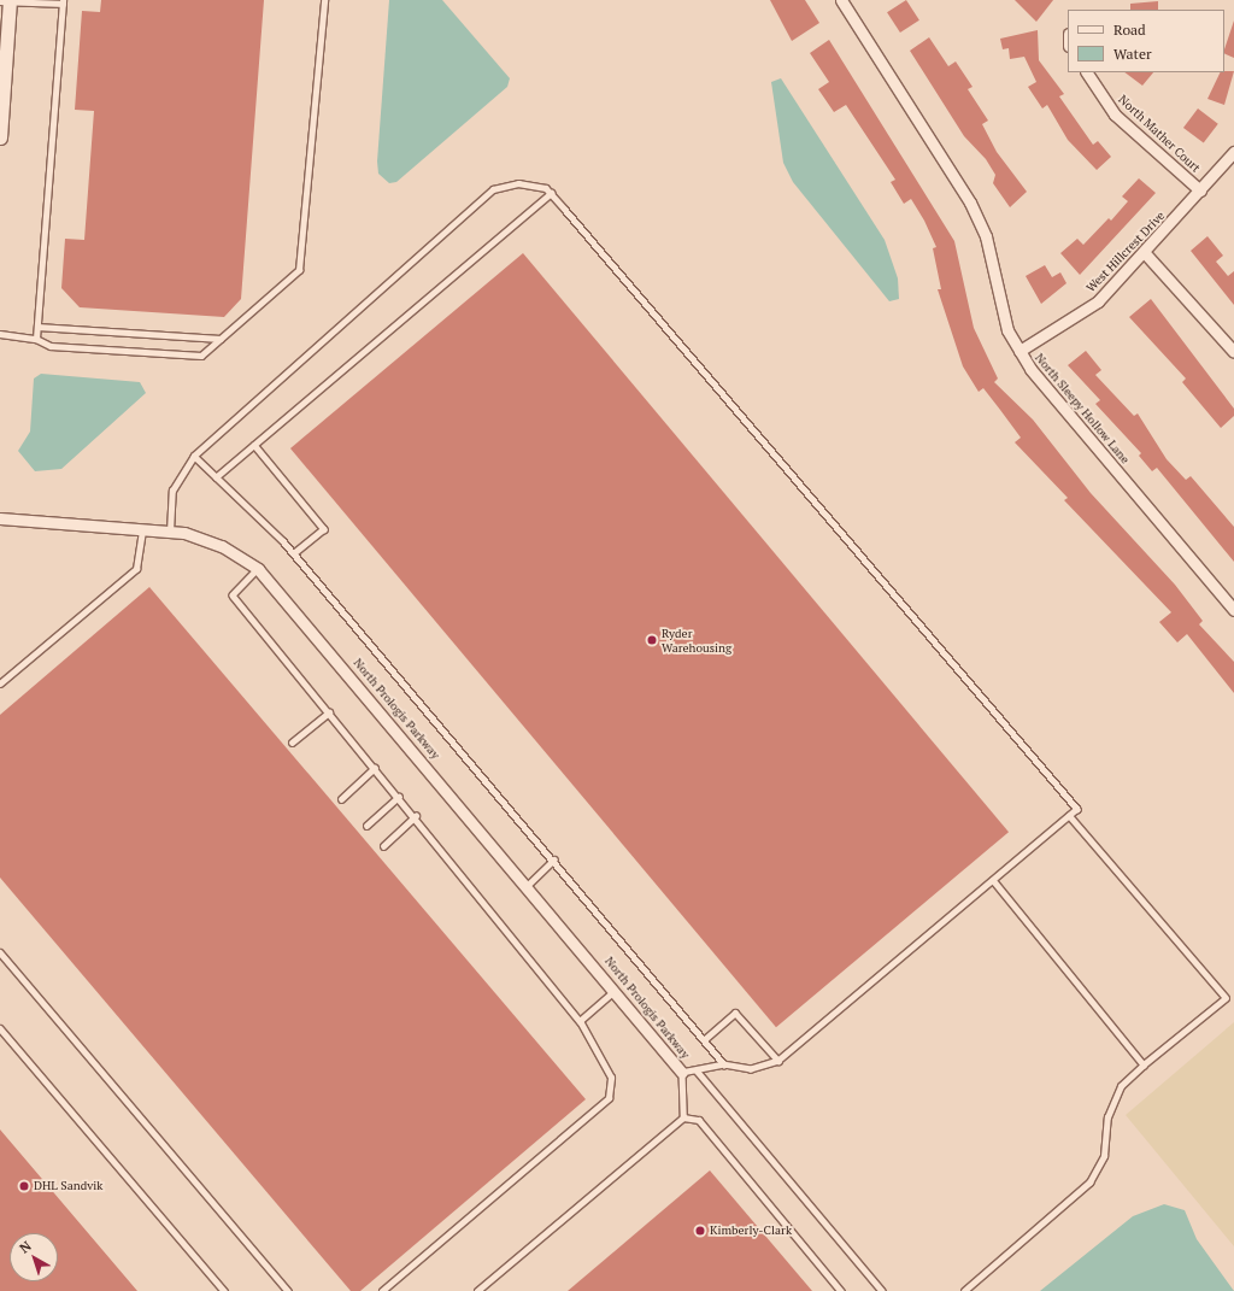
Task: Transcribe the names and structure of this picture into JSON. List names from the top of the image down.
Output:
{
  "streets": {
    "street": [
      "North Mather Court",
      "West Hillcrest Drive",
      "North Sleepy Hollow Lane",
      "North Prologis Parkway"
    ]
  },
  "crossings": [
    ["North Mather Court", "West Hillcrest Drive"],
    ["West Hillcrest Drive", "North Sleepy Hollow Lane"]
  ],
  "places": ["Ryder Warehousing", "DHL Sandvik", "Kimberly-Clark"],
  "legend": ["Road", "Water"],
  "north": "top left"
}
